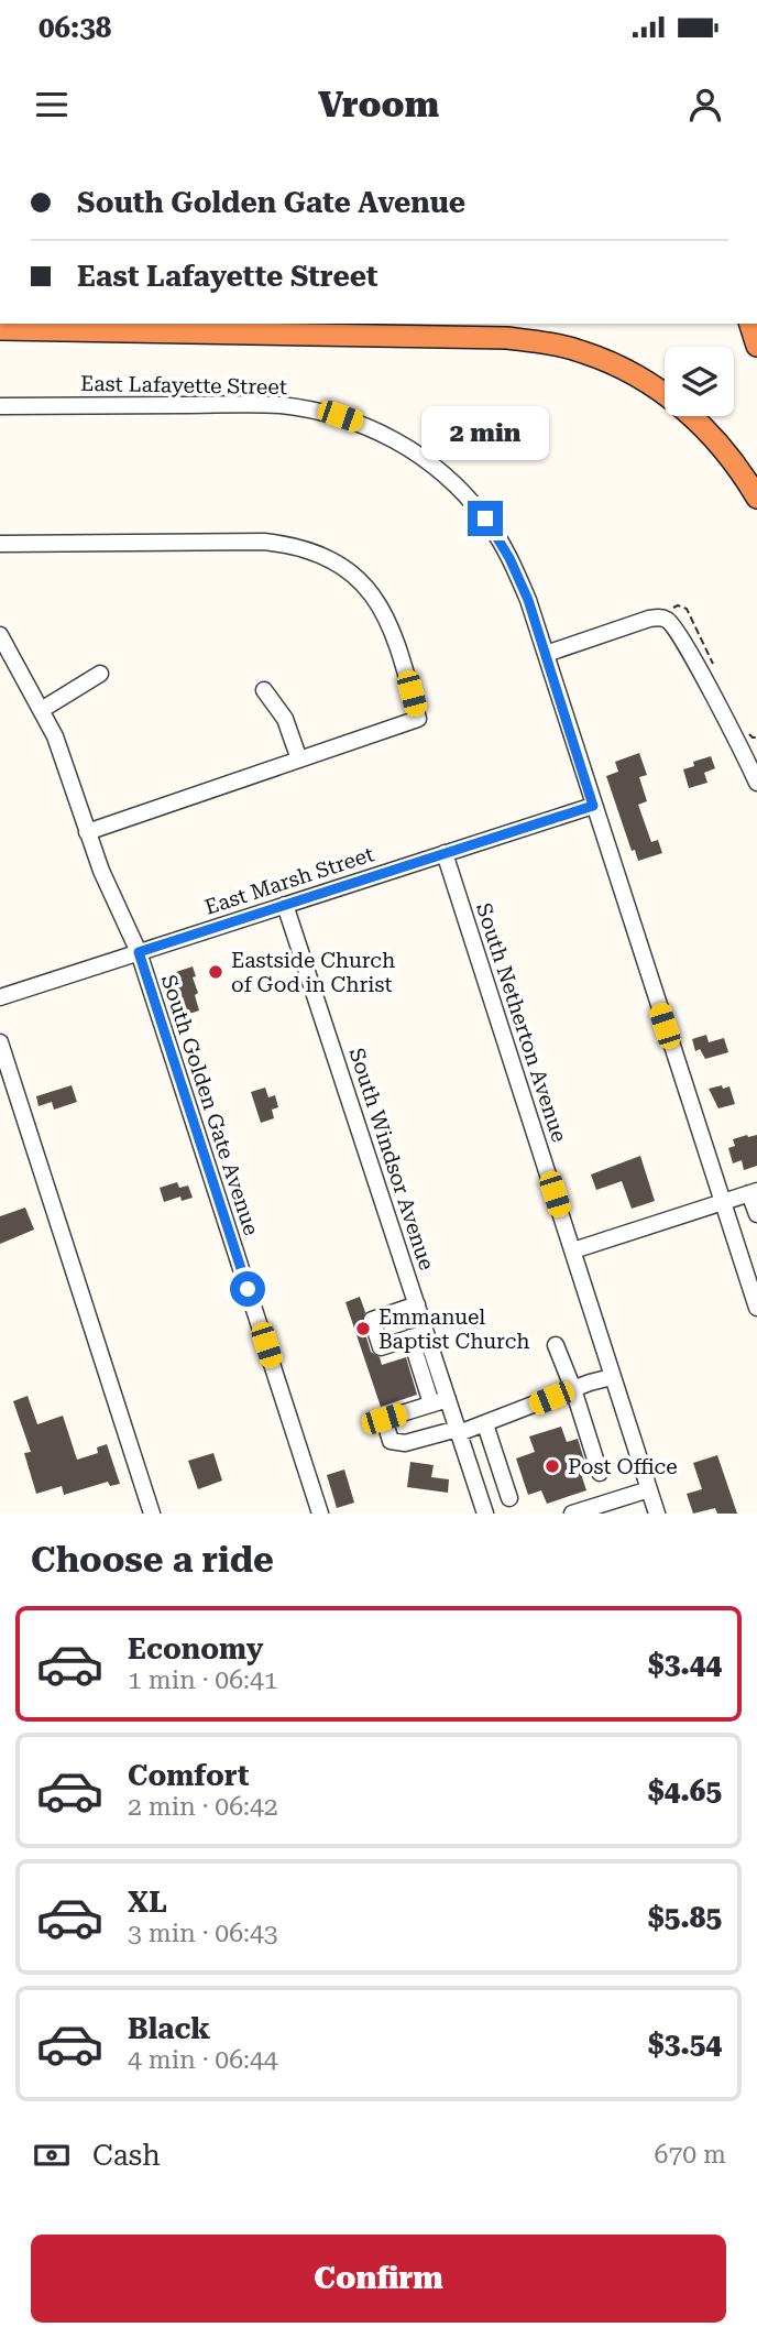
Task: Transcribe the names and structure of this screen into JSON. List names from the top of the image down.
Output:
{
  "streets": {
    "street": [
      "East Lafayette Street",
      "East Marsh Street",
      "South Netherton Avenue",
      "South Golden Gate Avenue",
      "South Windsor Avenue"
    ]
  },
  "crossings": [
    ["East Lafayette Street", "East Marsh Street"],
    ["East Marsh Street", "South Netherton Avenue"],
    ["East Marsh Street", "South Golden Gate Avenue"],
    ["East Marsh Street", "South Windsor Avenue"]
  ],
  "places": ["Eastside Church of God in Christ", "Emmanuel Baptist Church", "Post Office"],
  "page": {
    "status": "06:38",
    "header": "Vroom",
    "banner": ["South Golden Gate Avenue", "East Lafayette Street"],
    "bubble": "2 min",
    "heading": "Choose a ride",
    "list": [
      {
        "name": "Economy",
        "note": "1 min · 06:41",
        "value": "$3.44"
      },
      {
        "name": "Comfort",
        "note": "2 min · 06:42",
        "value": "$4.65"
      },
      {
        "name": "XL",
        "note": "3 min · 06:43",
        "value": "$5.85"
      },
      {
        "name": "Black",
        "note": "4 min · 06:44",
        "value": "$3.54"
      }
    ],
    "pay": ["Cash", "670 m"],
    "buttons": "Confirm"
  }
}
